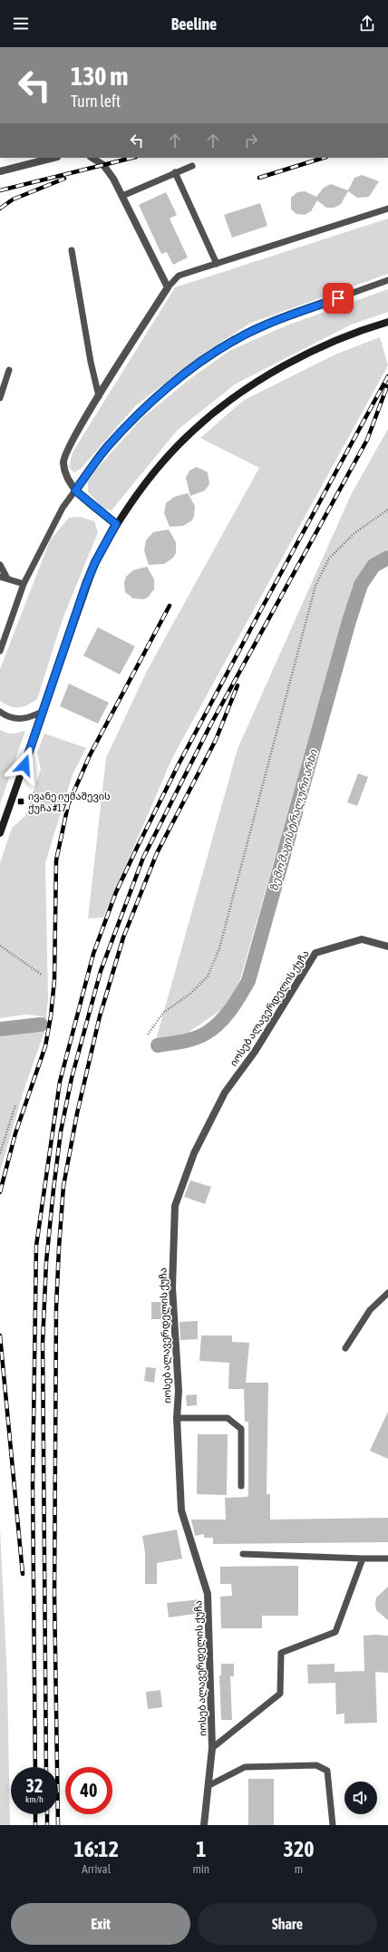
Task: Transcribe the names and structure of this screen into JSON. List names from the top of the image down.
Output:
{
  "streets": {
    "street": ["იოსებ ალავერდელის ქუჩა"]
  },
  "water": ["ზემო მაგისტრალური არხი"],
  "places": {
    "transit": ["ივანე იუმაშევის ქუჩა #17"]
  },
  "page": {
    "header": "Beeline",
    "turn": ["130 m", "Turn left"],
    "speed": "32 km/h",
    "limit": "40",
    "eta": [
      "16:12",
      "Arrival",
      "1",
      "min",
      "320",
      "m"
    ],
    "buttons": ["Exit", "Share"]
  }
}
